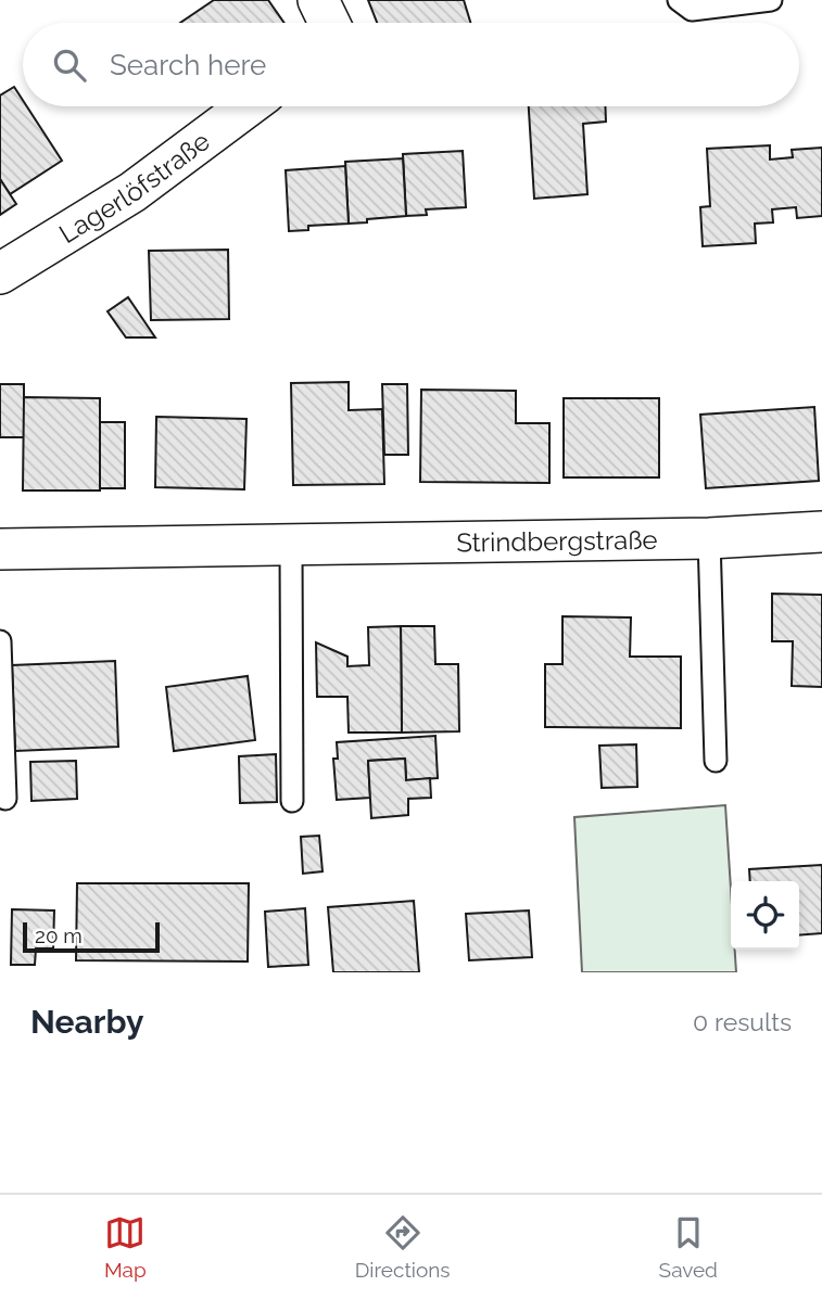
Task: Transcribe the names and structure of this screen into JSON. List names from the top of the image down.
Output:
{
  "streets": {
    "street": ["Lagerlöfstraße", "Strindbergstraße"]
  },
  "scale_bar": "20 m",
  "page": {
    "search": "Search here",
    "scale": "20 m",
    "heading": ["Nearby", "0 results"],
    "nav": ["Map", "Directions", "Saved"]
  }
}
